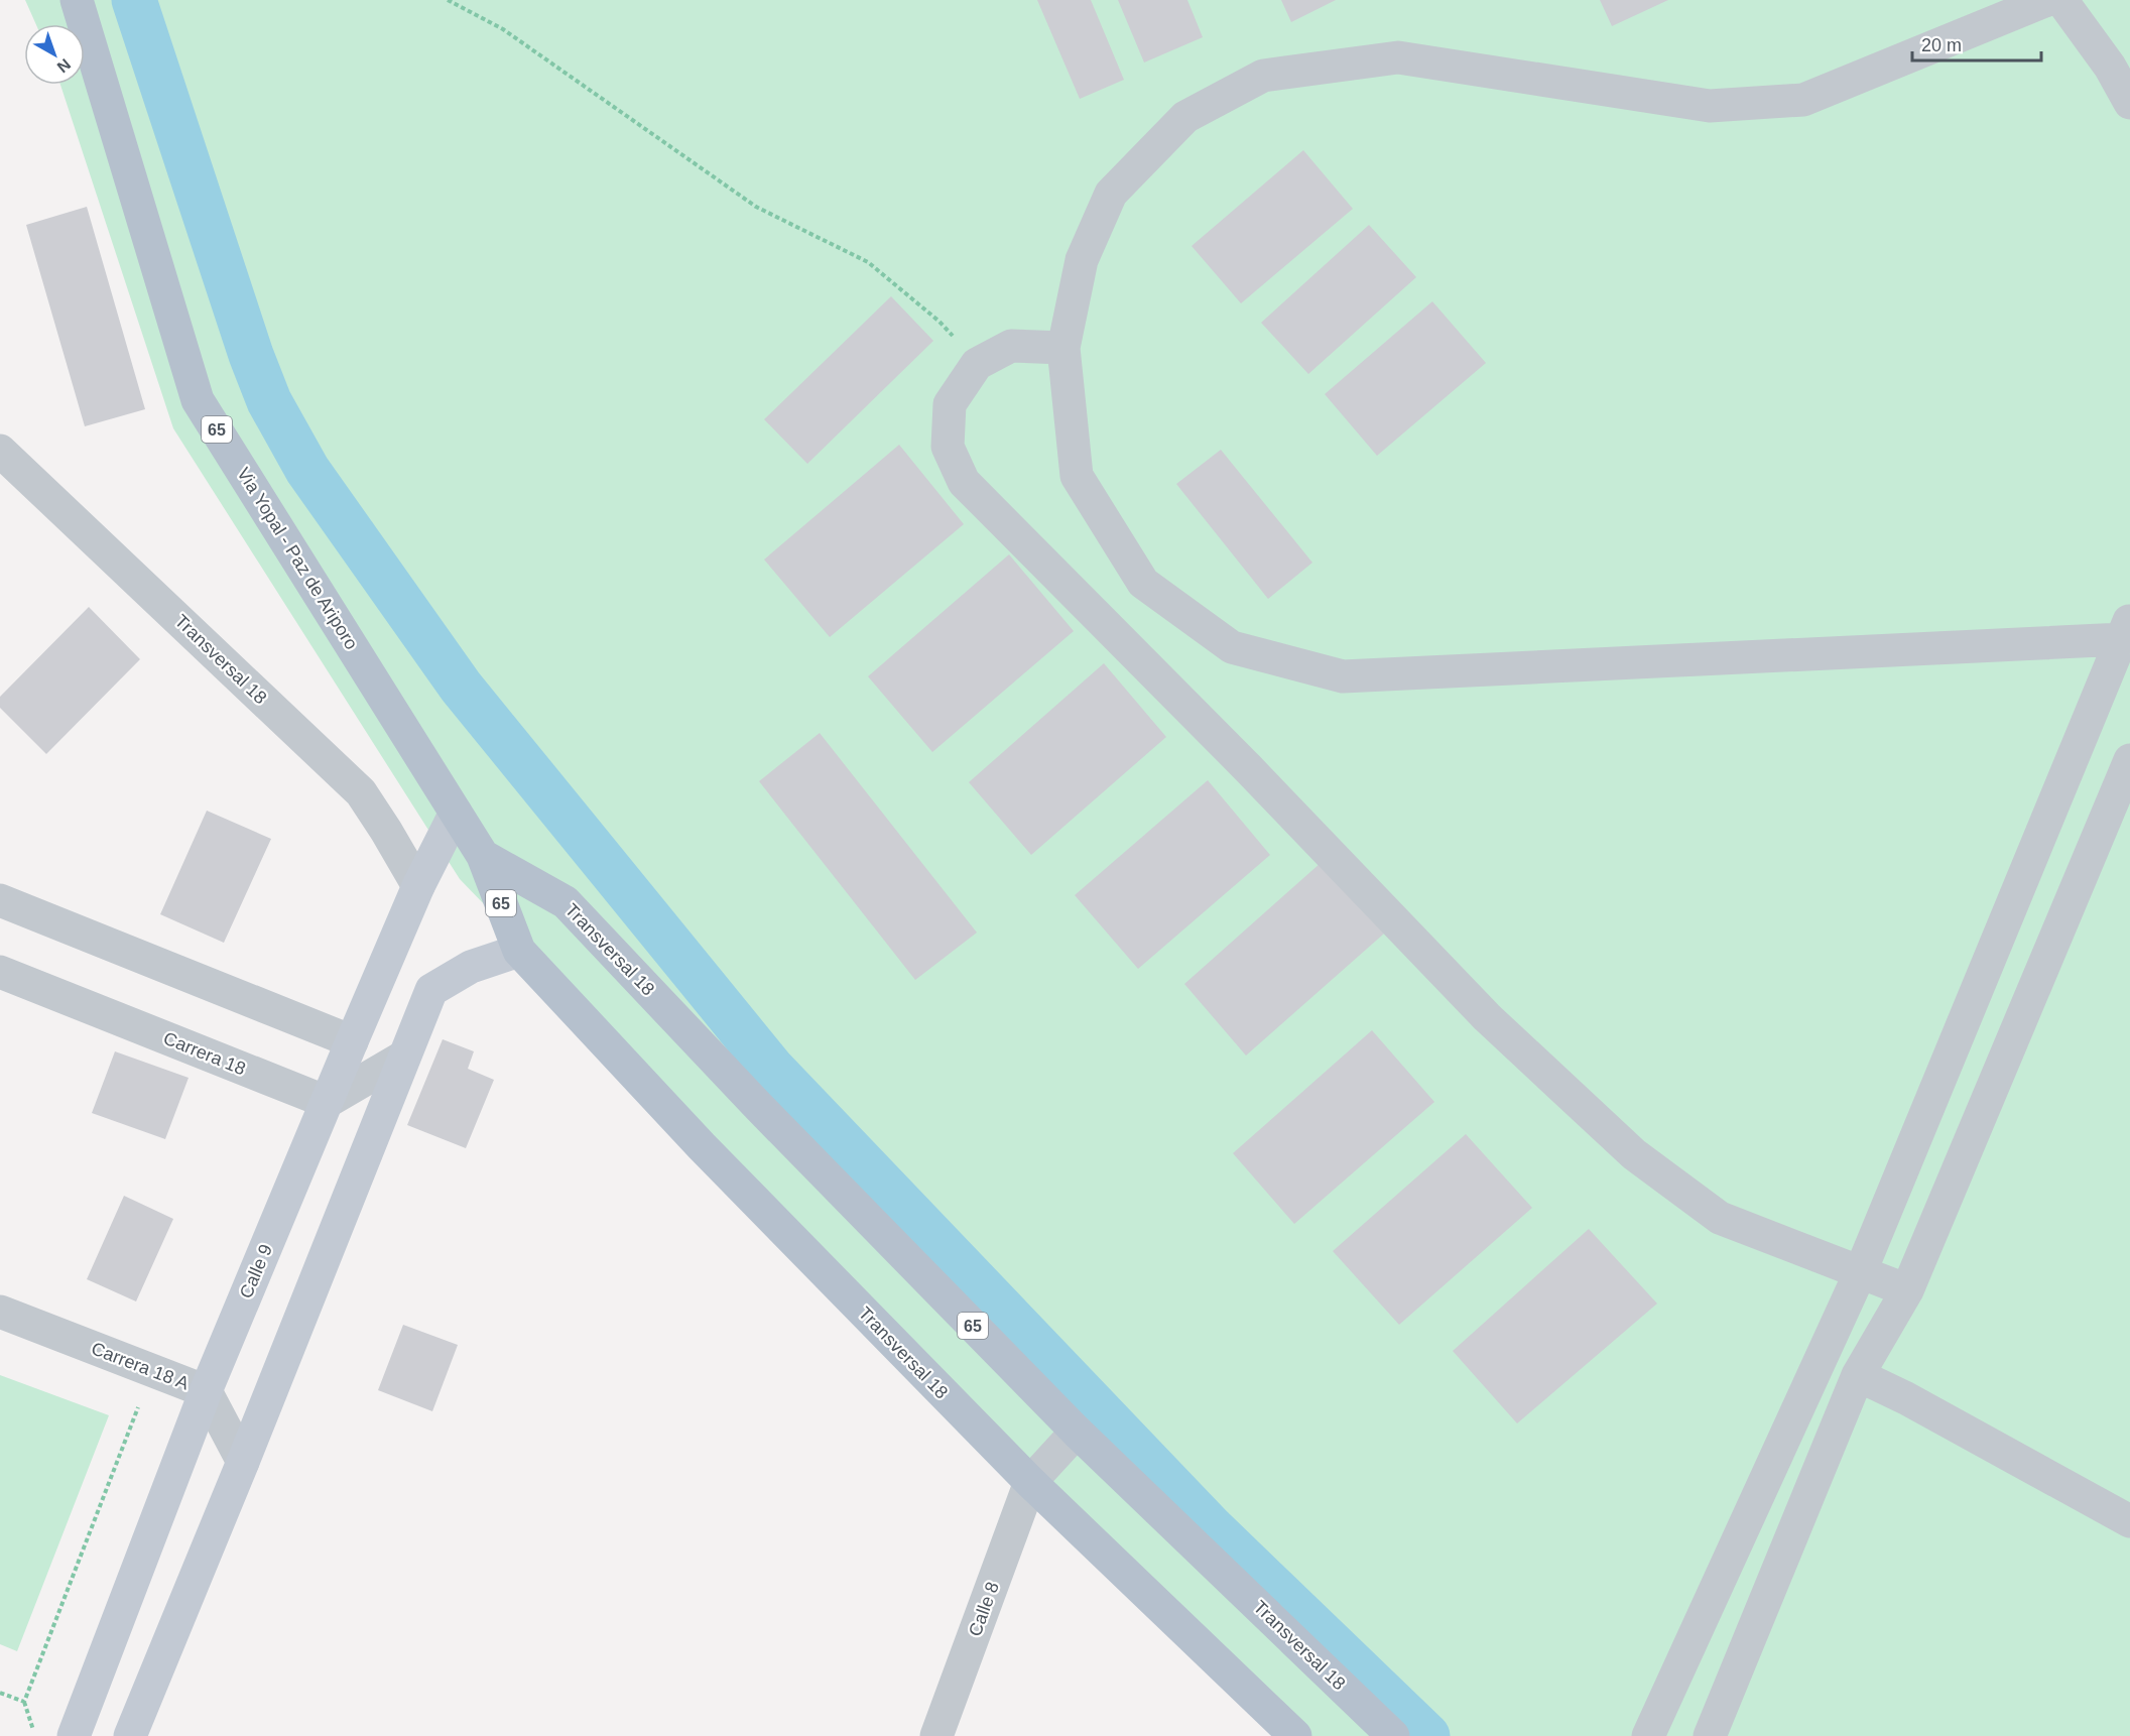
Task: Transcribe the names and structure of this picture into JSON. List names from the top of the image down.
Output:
{
  "streets": {
    "main road": [
      "65",
      "Via Yopal - Paz de Ariporo",
      "Transversal 18",
      "Calle 9"
    ],
    "street": ["Carrera 18", "Carrera 18 A", "Calle 8"]
  },
  "crossings": [
    ["Via Yopal - Paz de Ariporo", "Transversal 18"],
    ["Via Yopal - Paz de Ariporo", "Calle 9"],
    ["Transversal 18", "Calle 9"],
    ["Transversal 18", "Calle 8"],
    ["Carrera 18", "Calle 9"],
    ["Calle 9", "Carrera 18 A"]
  ],
  "scale_bar": "20 m",
  "north": "bottom right"
}
